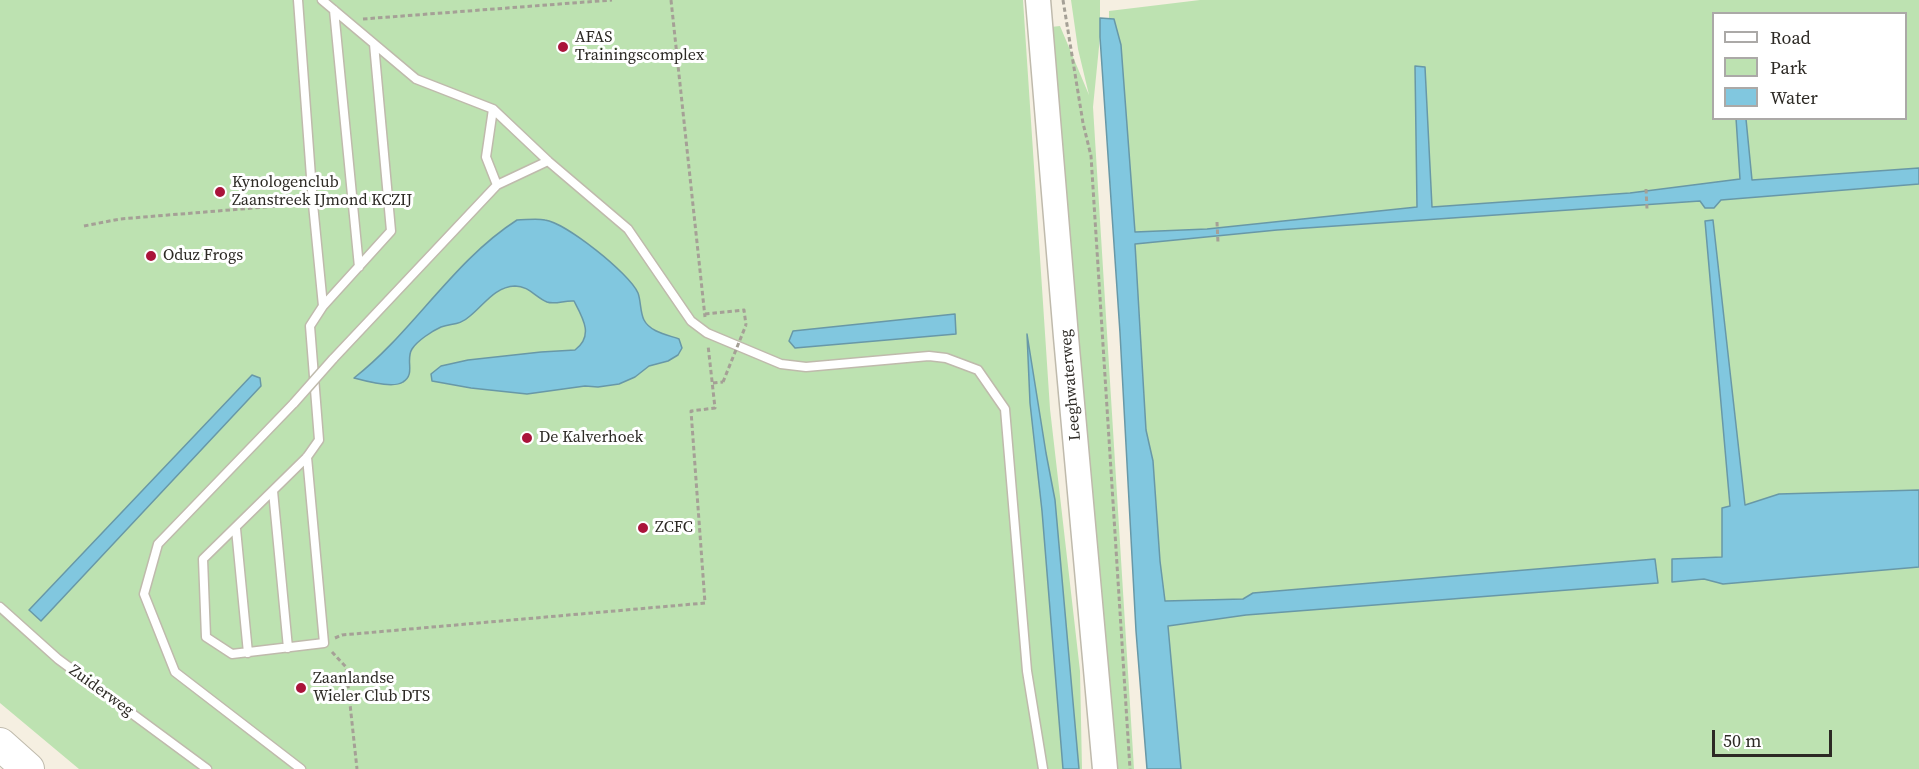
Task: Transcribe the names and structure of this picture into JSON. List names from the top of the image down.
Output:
{
  "streets": {
    "main road": ["Leeghwaterweg"],
    "lane": ["Zuiderweg"]
  },
  "places": [
    "AFAS Trainingscomplex",
    "Kynologenclub Zaanstreek IJmond KCZIJ",
    "Oduz Frogs",
    "De Kalverhoek",
    "ZCFC",
    "Zaanlandse Wieler Club DTS"
  ],
  "legend": ["Road", "Park", "Water"],
  "scale_bar": "50 m"
}
